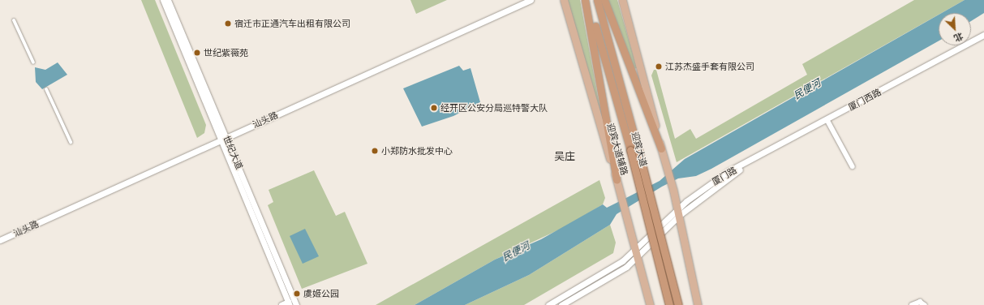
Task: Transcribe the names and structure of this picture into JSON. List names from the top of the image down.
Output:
{
  "streets": {
    "highway": ["迎宾大道"],
    "main road": ["迎宾大道辅路"],
    "street": [
      "厦门西路",
      "汕头路",
      "世纪大道",
      "厦门路"
    ]
  },
  "crossings": [
    ["厦门西路", "厦门路"],
    ["汕头路", "世纪大道"],
    ["迎宾大道辅路", "厦门路"]
  ],
  "districts": ["吴庄"],
  "water": ["民便河"],
  "places": [
    "宿迁市正通汽车出租有限公司",
    "世纪紫薇苑",
    "江苏杰盛手套有限公司",
    "经开区公安分局巡特警大队",
    "小郑防水批发中心",
    "虞姬公园"
  ],
  "north": "bottom right"
}
